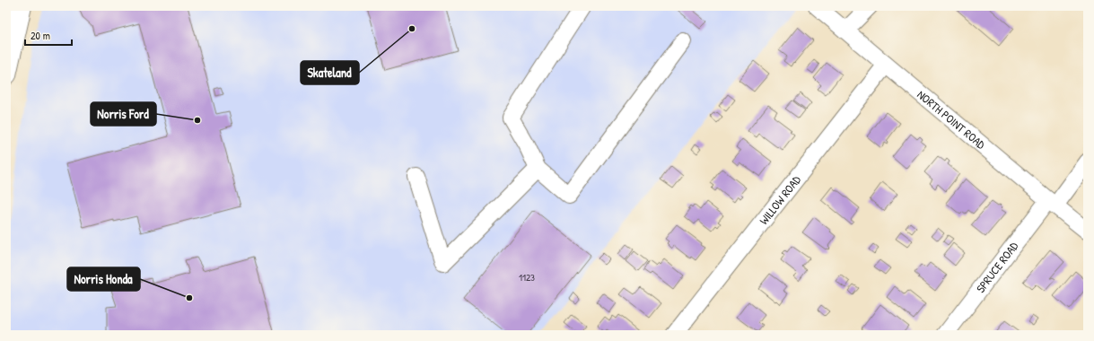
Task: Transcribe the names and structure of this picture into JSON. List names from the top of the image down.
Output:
{
  "streets": {
    "street": ["NORTH POINT ROAD", "WILLOW ROAD", "SPRUCE ROAD"]
  },
  "crossings": [
    ["NORTH POINT ROAD", "WILLOW ROAD"],
    ["NORTH POINT ROAD", "SPRUCE ROAD"]
  ],
  "places": ["Skateland", "Norris Ford", "Norris Honda"],
  "house_numbers": ["1123"],
  "scale_bar": "20 m"
}
